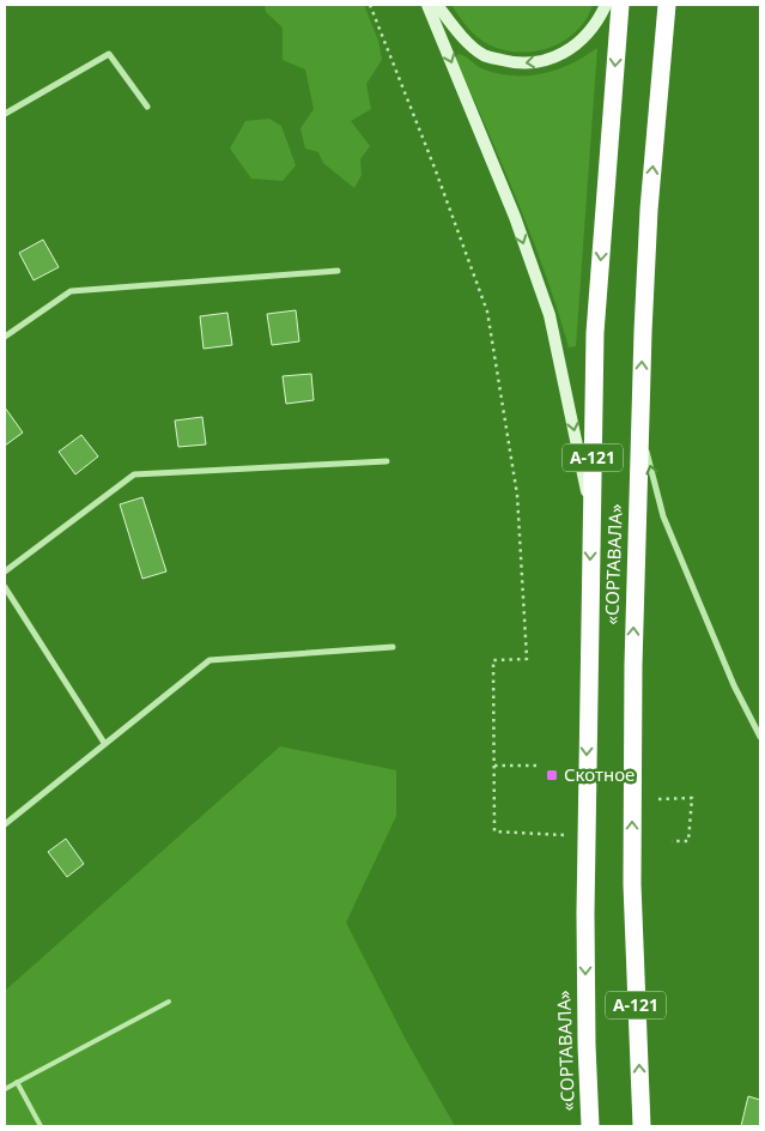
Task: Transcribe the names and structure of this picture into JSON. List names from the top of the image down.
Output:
{
  "streets": {
    "highway": ["А-121", "«СОРТАВАЛА»"]
  },
  "places": {
    "transit": ["Скотное"]
  }
}
